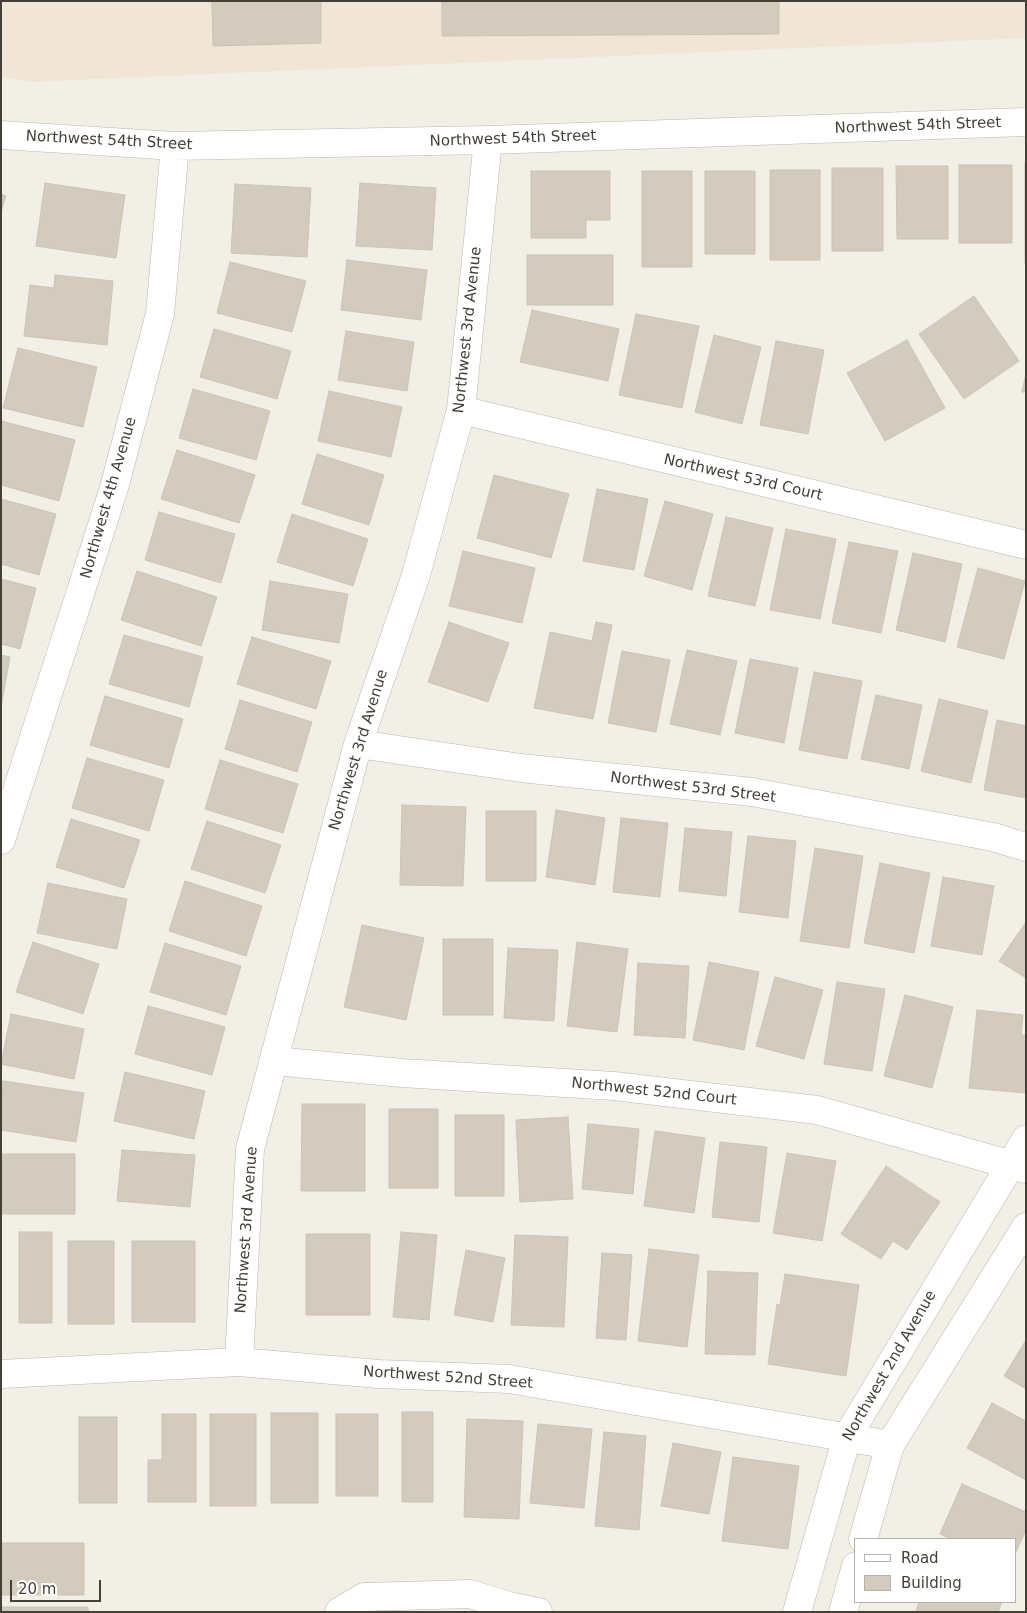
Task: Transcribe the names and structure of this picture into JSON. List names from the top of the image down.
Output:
{
  "streets": {
    "street": [
      "Northwest 54th Street",
      "Northwest 3rd Avenue",
      "Northwest 53rd Court",
      "Northwest 4th Avenue",
      "Northwest 53rd Street",
      "Northwest 52nd Court",
      "Northwest 2nd Avenue",
      "Northwest 52nd Street"
    ]
  },
  "crossings": [
    ["Northwest 54th Street", "Northwest 3rd Avenue"],
    ["Northwest 54th Street", "Northwest 4th Avenue"],
    ["Northwest 3rd Avenue", "Northwest 53rd Court"],
    ["Northwest 3rd Avenue", "Northwest 53rd Street"],
    ["Northwest 3rd Avenue", "Northwest 52nd Court"],
    ["Northwest 3rd Avenue", "Northwest 52nd Street"],
    ["Northwest 52nd Court", "Northwest 2nd Avenue"],
    ["Northwest 2nd Avenue", "Northwest 52nd Street"]
  ],
  "legend": ["Road", "Building"],
  "scale_bar": "20 m"
}
